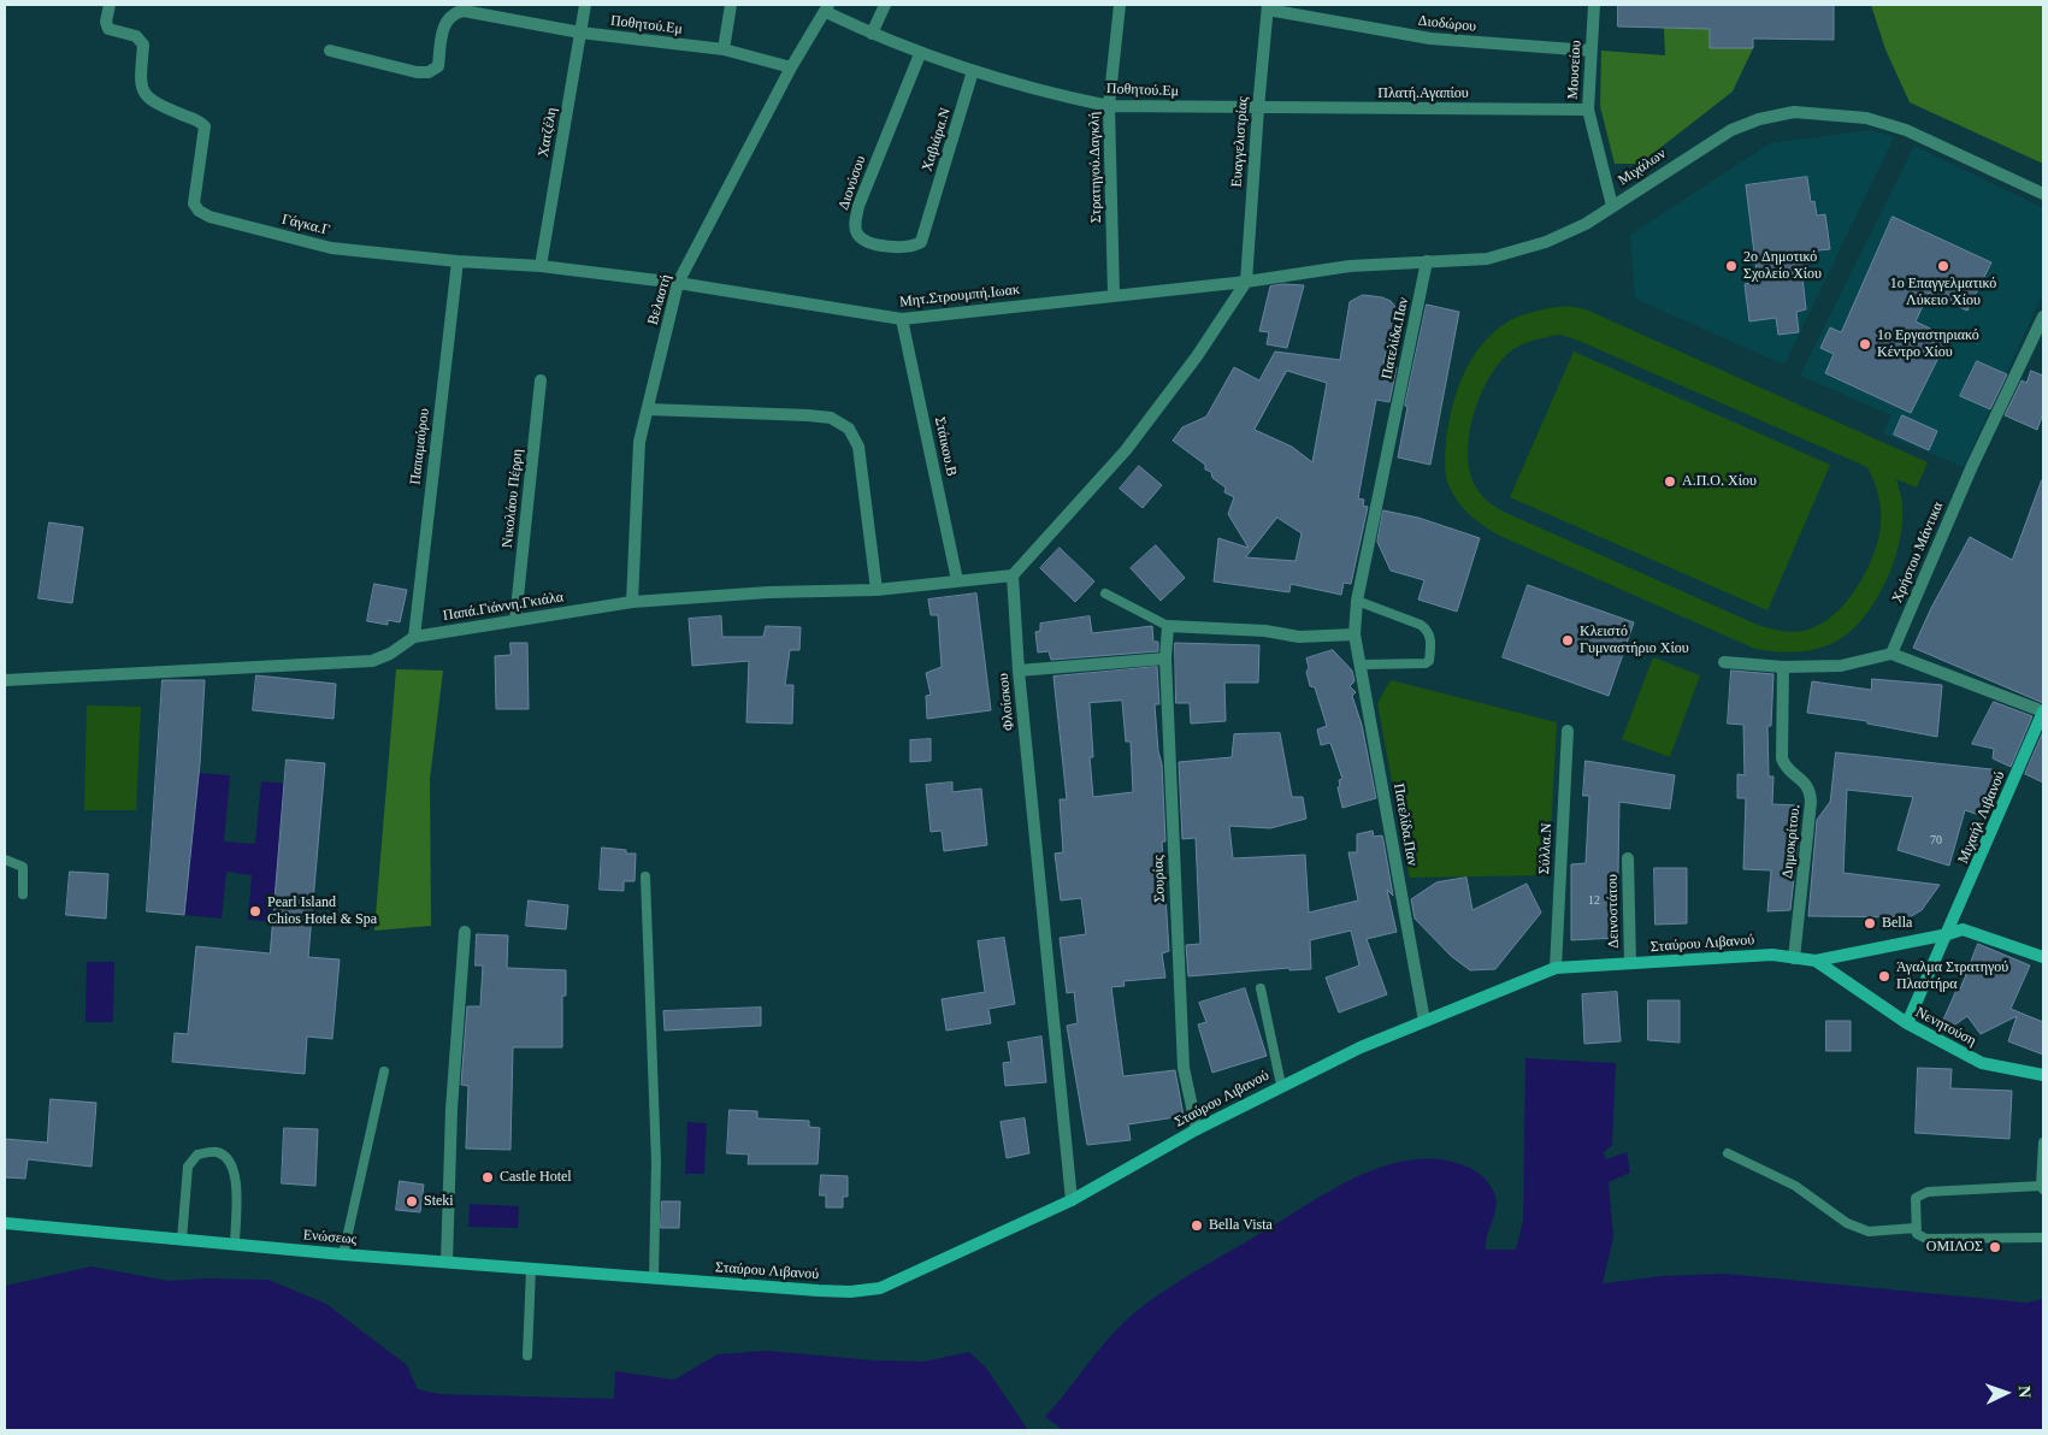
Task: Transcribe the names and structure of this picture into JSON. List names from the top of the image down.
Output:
{
  "streets": {
    "main road": [
      "Μιχαήλ Λιβανού",
      "Σταύρου Λιβανού",
      "Νενητούση",
      "Ενώσεως"
    ],
    "street": [
      "Διοδώρου",
      "Ποθητού.Εμ",
      "Μουσείου",
      "Πλατή.Αγαπίου",
      "Χατζέλη",
      "Χαβιάρα.Ν",
      "Ευαγγελιστρίας",
      "Στρατηγού.Δαγκλή",
      "Μιχάλων",
      "Διονύσου",
      "Γάγκα.Γ",
      "Μητ.Στρουμπή.Ιωακ",
      "Βελαστή",
      "Πατελίδα.Παν",
      "Παπαμαύρου",
      "Στάικου.Β",
      "Νικολάου Πέρρη",
      "Χρήστου Μάντικα",
      "Παπά.Γιάννη.Γκιάλα",
      "Φλοίσκου",
      "Δημοκρίτου.",
      "Σύλλα.Ν",
      "Σουρίας",
      "Δεινοστάτου"
    ]
  },
  "crossings": [
    ["Διοδώρου", "Μουσείου"],
    ["Διοδώρου", "Ευαγγελιστρίας"],
    ["Ποθητού.Εμ", "Πλατή.Αγαπίου"],
    ["Ποθητού.Εμ", "Χατζέλη"],
    ["Ποθητού.Εμ", "Χαβιάρα.Ν"],
    ["Ποθητού.Εμ", "Ευαγγελιστρίας"],
    ["Ποθητού.Εμ", "Στρατηγού.Δαγκλή"],
    ["Ποθητού.Εμ", "Διονύσου"],
    ["Ποθητού.Εμ", "Βελαστή"],
    ["Μουσείου", "Πλατή.Αγαπίου"],
    ["Μουσείου", "Μιχάλων"],
    ["Πλατή.Αγαπίου", "Ευαγγελιστρίας"],
    ["Χατζέλη", "Γάγκα.Γ"],
    ["Χαβιάρα.Ν", "Διονύσου"],
    ["Ευαγγελιστρίας", "Μιχάλων"],
    ["Ευαγγελιστρίας", "Μητ.Στρουμπή.Ιωακ"],
    ["Στρατηγού.Δαγκλή", "Μητ.Στρουμπή.Ιωακ"],
    ["Μιχάλων", "Μητ.Στρουμπή.Ιωακ"],
    ["Μιχάλων", "Πατελίδα.Παν"],
    ["Γάγκα.Γ", "Μητ.Στρουμπή.Ιωακ"],
    ["Γάγκα.Γ", "Βελαστή"],
    ["Γάγκα.Γ", "Παπαμαύρου"],
    ["Μητ.Στρουμπή.Ιωακ", "Βελαστή"],
    ["Μητ.Στρουμπή.Ιωακ", "Στάικου.Β"],
    ["Βελαστή", "Παπά.Γιάννη.Γκιάλα"],
    ["Πατελίδα.Παν", "Σταύρου Λιβανού"],
    ["Παπαμαύρου", "Παπά.Γιάννη.Γκιάλα"],
    ["Στάικου.Β", "Παπά.Γιάννη.Γκιάλα"],
    ["Νικολάου Πέρρη", "Παπά.Γιάννη.Γκιάλα"],
    ["Παπά.Γιάννη.Γκιάλα", "Φλοίσκου"],
    ["Φλοίσκου", "Σταύρου Λιβανού"],
    ["Μιχαήλ Λιβανού", "Νενητούση"],
    ["Δημοκρίτου.", "Σταύρου Λιβανού"],
    ["Σύλλα.Ν", "Σταύρου Λιβανού"],
    ["Σουρίας", "Σταύρου Λιβανού"],
    ["Δεινοστάτου", "Σταύρου Λιβανού"],
    ["Σταύρου Λιβανού", "Νενητούση"],
    ["Σταύρου Λιβανού", "Ενώσεως"]
  ],
  "places": [
    "2o Δημοτικό Σχολείο Χίου",
    "1ο Επαγγελματικό Λύκειο Χίου",
    "1ο Εργαστηριακό Κέντρο Χίου",
    "Α.Π.Ο. Χίου",
    "Κλειστό Γυμναστήριο Χίου",
    "Pearl Island Chios Hotel & Spa",
    "Bella",
    "Άγαλμα Στρατηγού Πλαστήρα",
    "Castle Hotel",
    "Steki",
    "Bella Vista",
    "ΟΜΙΛΟΣ"
  ],
  "house_numbers": ["70", "12"],
  "north": "right"
}
